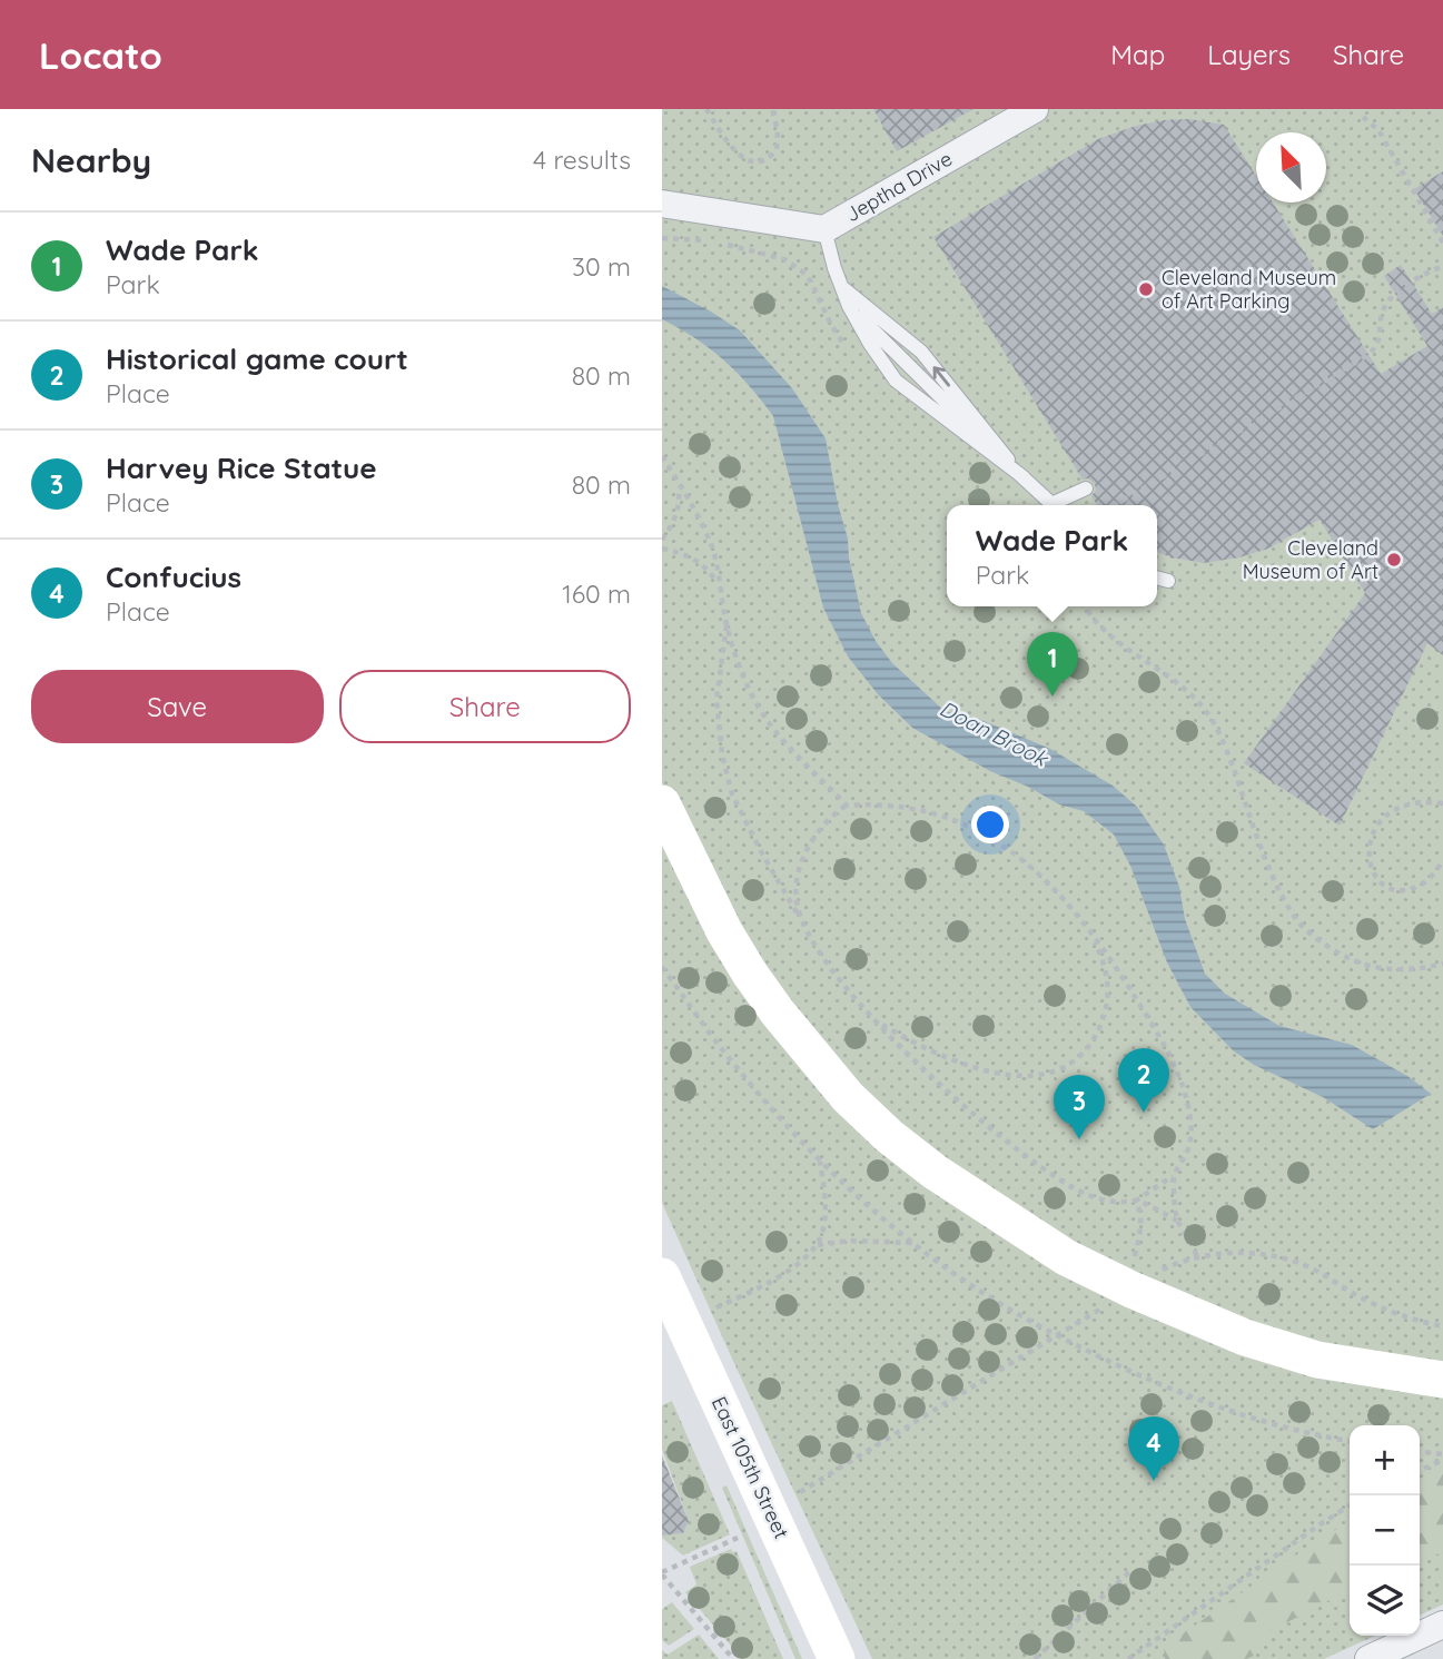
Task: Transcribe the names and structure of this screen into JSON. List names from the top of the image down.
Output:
{
  "streets": {
    "main road": ["East 105th Street"],
    "street": ["Jeptha Drive"]
  },
  "water": ["Doan Brook"],
  "places": ["Cleveland Museum of Art Parking", "Cleveland Museum of Art"],
  "north": "top left",
  "page": {
    "header": "Locato",
    "nav": ["Map", "Layers", "Share"],
    "heading": ["Nearby", "4 results"],
    "list": [
      {
        "mark": "1",
        "name": "Wade Park",
        "note": "Park",
        "value": "30 m"
      },
      {
        "mark": "2",
        "name": "Historical game court",
        "note": "Place",
        "value": "80 m"
      },
      {
        "mark": "3",
        "name": "Harvey Rice Statue",
        "note": "Place",
        "value": "80 m"
      },
      {
        "mark": "4",
        "name": "Confucius",
        "note": "Place",
        "value": "160 m"
      }
    ],
    "popup": ["Wade Park", "Park"],
    "pins": [
      "1",
      "2",
      "3",
      "4"
    ],
    "buttons": ["Save", "Share"],
    "map_buttons": ["+", "−"]
  }
}
